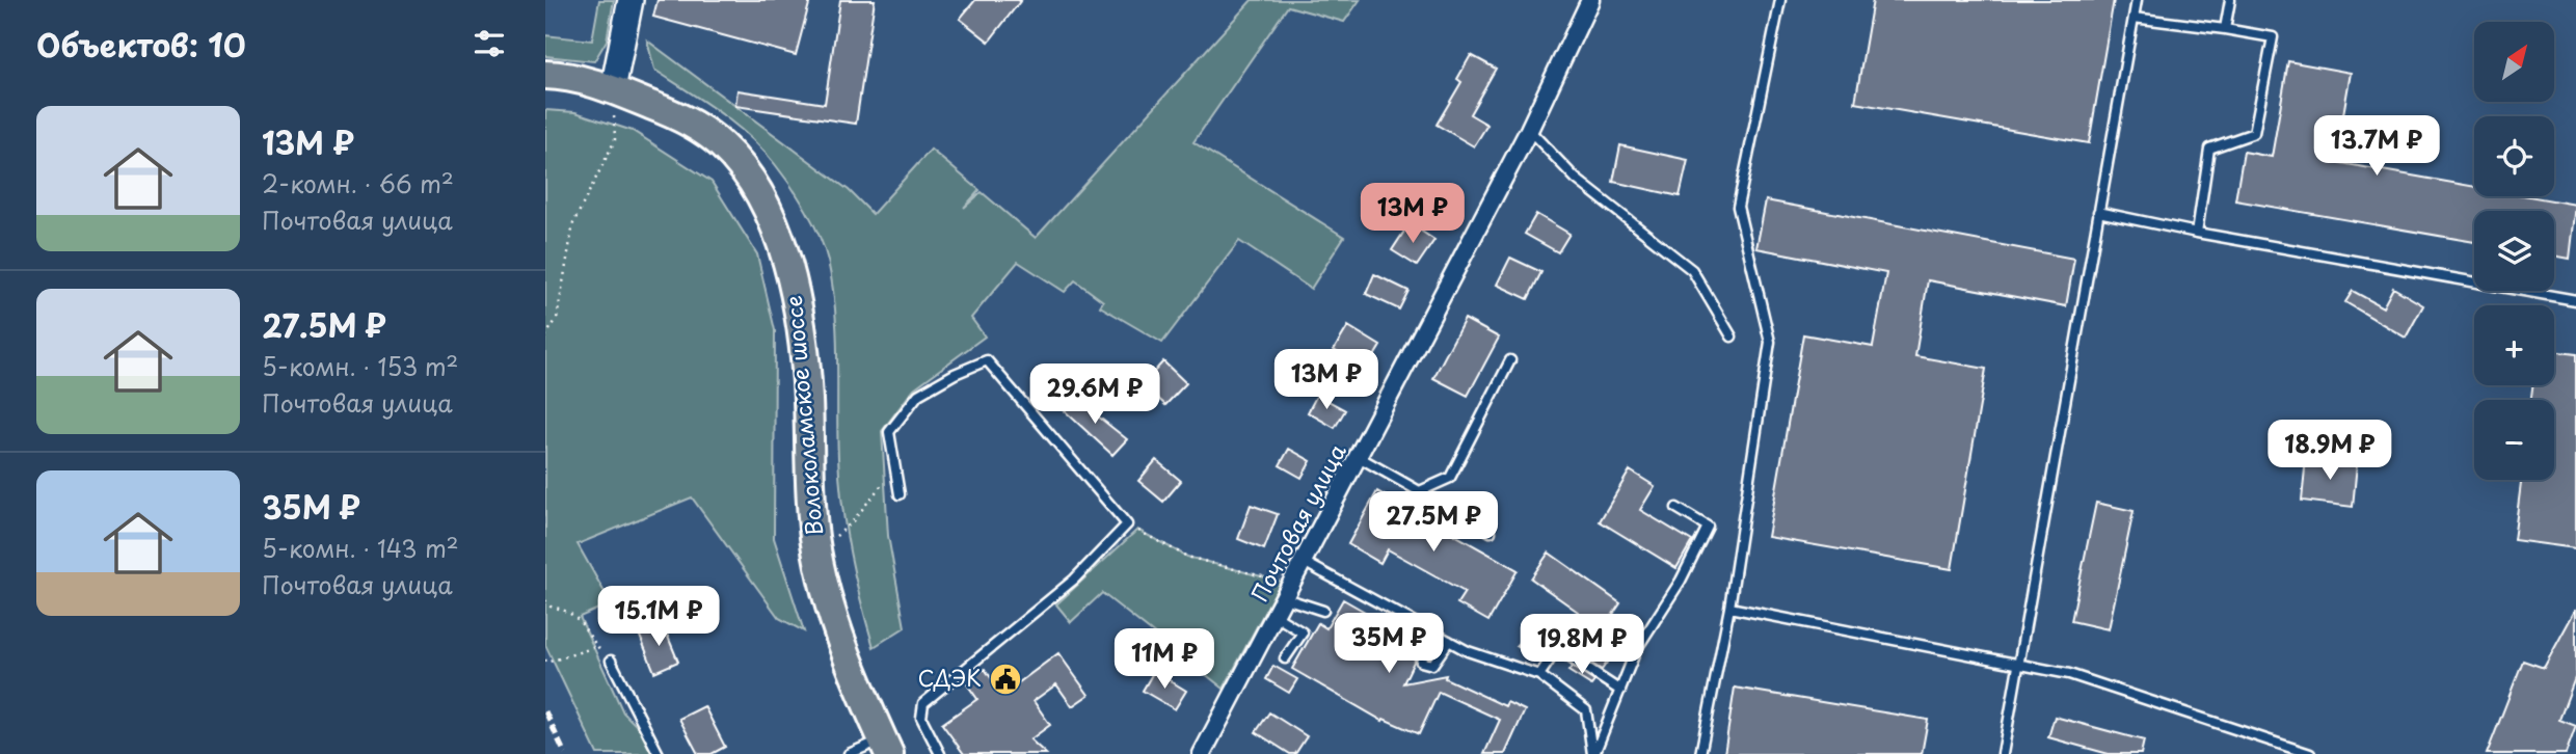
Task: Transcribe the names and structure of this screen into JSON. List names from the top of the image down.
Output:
{
  "streets": {
    "main road": ["Волоколамское шоссе"],
    "street": ["Почтовая улица"]
  },
  "places": {
    "public building": ["СДЭК"]
  },
  "north": "top right",
  "page": {
    "heading": "Объектов: 10",
    "map_buttons": ["+", "−"],
    "list": [
      {
        "name": "13M ₽",
        "note": "2-комн. · 66 m² · Почтовая улица"
      },
      {
        "name": "27.5M ₽",
        "note": "5-комн. · 153 m² · Почтовая улица"
      },
      {
        "name": "35M ₽",
        "note": "5-комн. · 143 m² · Почтовая улица"
      }
    ],
    "price": [
      "13.7M ₽",
      "13M ₽",
      "13M ₽",
      "29.6M ₽",
      "18.9M ₽",
      "27.5M ₽",
      "15.1M ₽",
      "35M ₽",
      "19.8M ₽",
      "11M ₽"
    ]
  }
}
